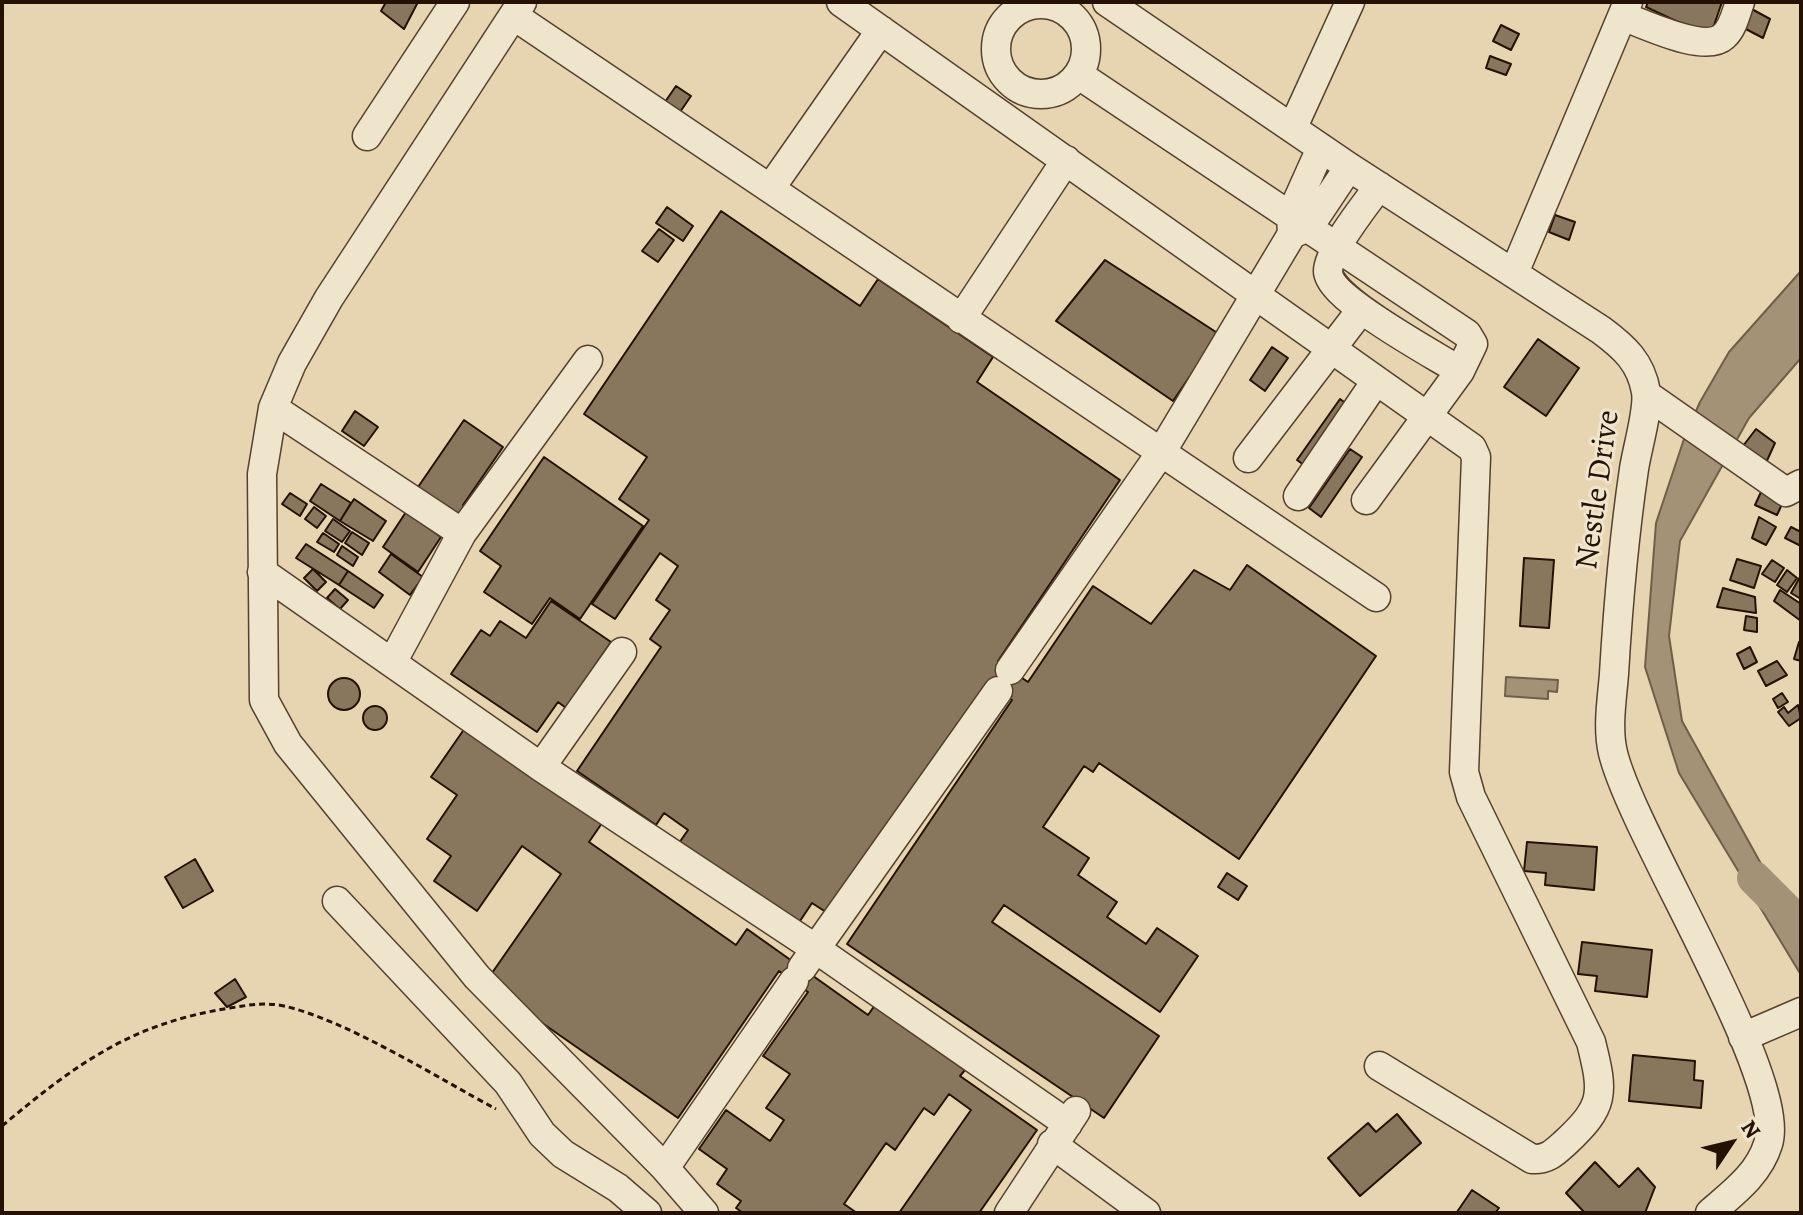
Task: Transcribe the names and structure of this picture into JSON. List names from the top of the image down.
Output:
{
  "streets": {
    "street": ["Nestle Drive"]
  },
  "north": "top right"
}
